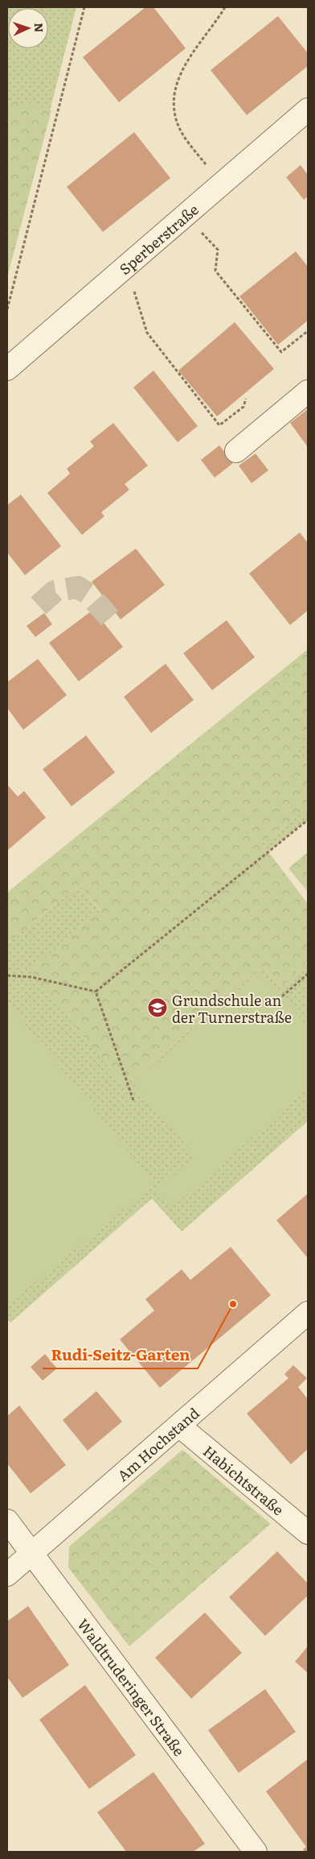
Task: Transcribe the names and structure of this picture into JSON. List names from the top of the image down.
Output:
{
  "streets": {
    "street": [
      "Sperberstraße",
      "Am Hochstand",
      "Habichtstraße",
      "Waldtruderinger Straße"
    ]
  },
  "crossings": [
    ["Am Hochstand", "Habichtstraße"],
    ["Am Hochstand", "Waldtruderinger Straße"]
  ],
  "places": {
    "school or university": ["Grundschule an der Turnerstraße"],
    "other": ["Rudi-Seitz-Garten"]
  },
  "north": "right"
}
